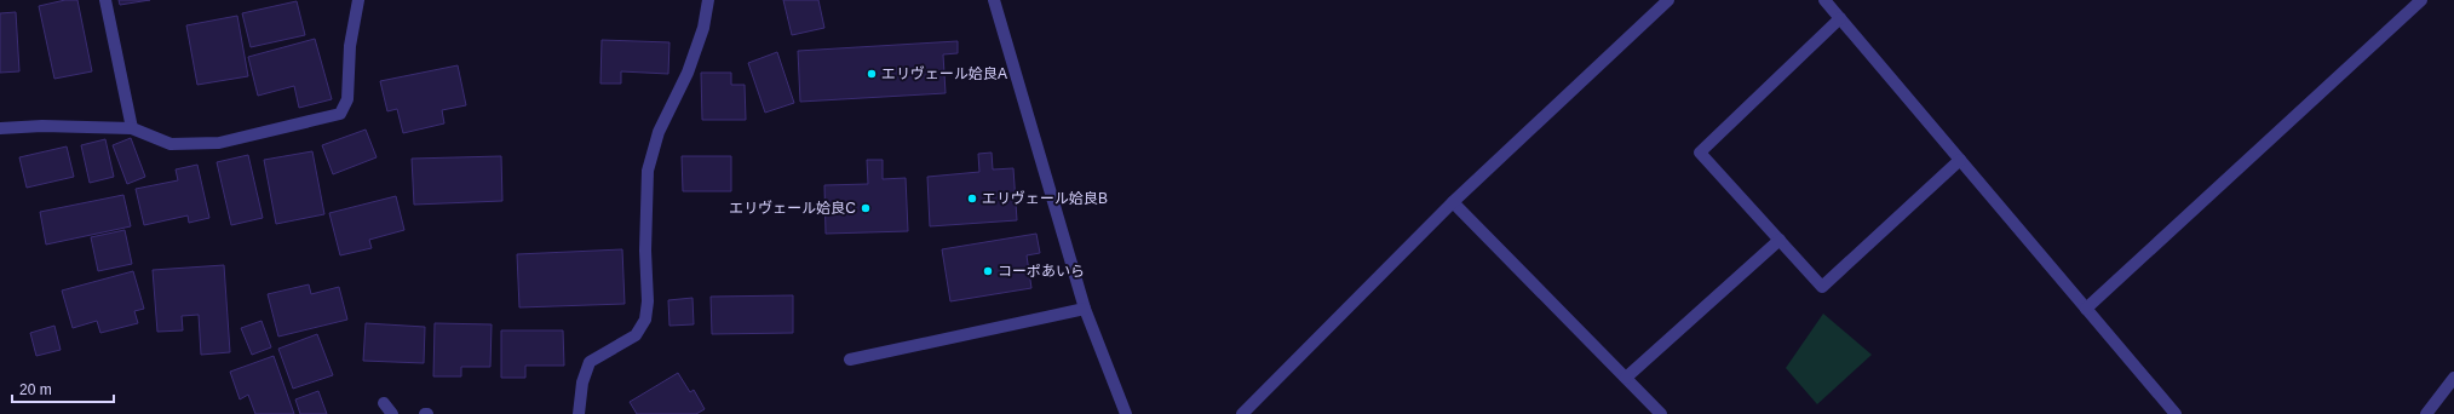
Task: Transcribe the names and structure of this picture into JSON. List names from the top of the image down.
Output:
{
  "places": [
    "エリヴェール姶良A",
    "エリヴェール姶良B",
    "エリヴェール姶良C",
    "コーポあいら"
  ],
  "scale_bar": "20 m"
}
